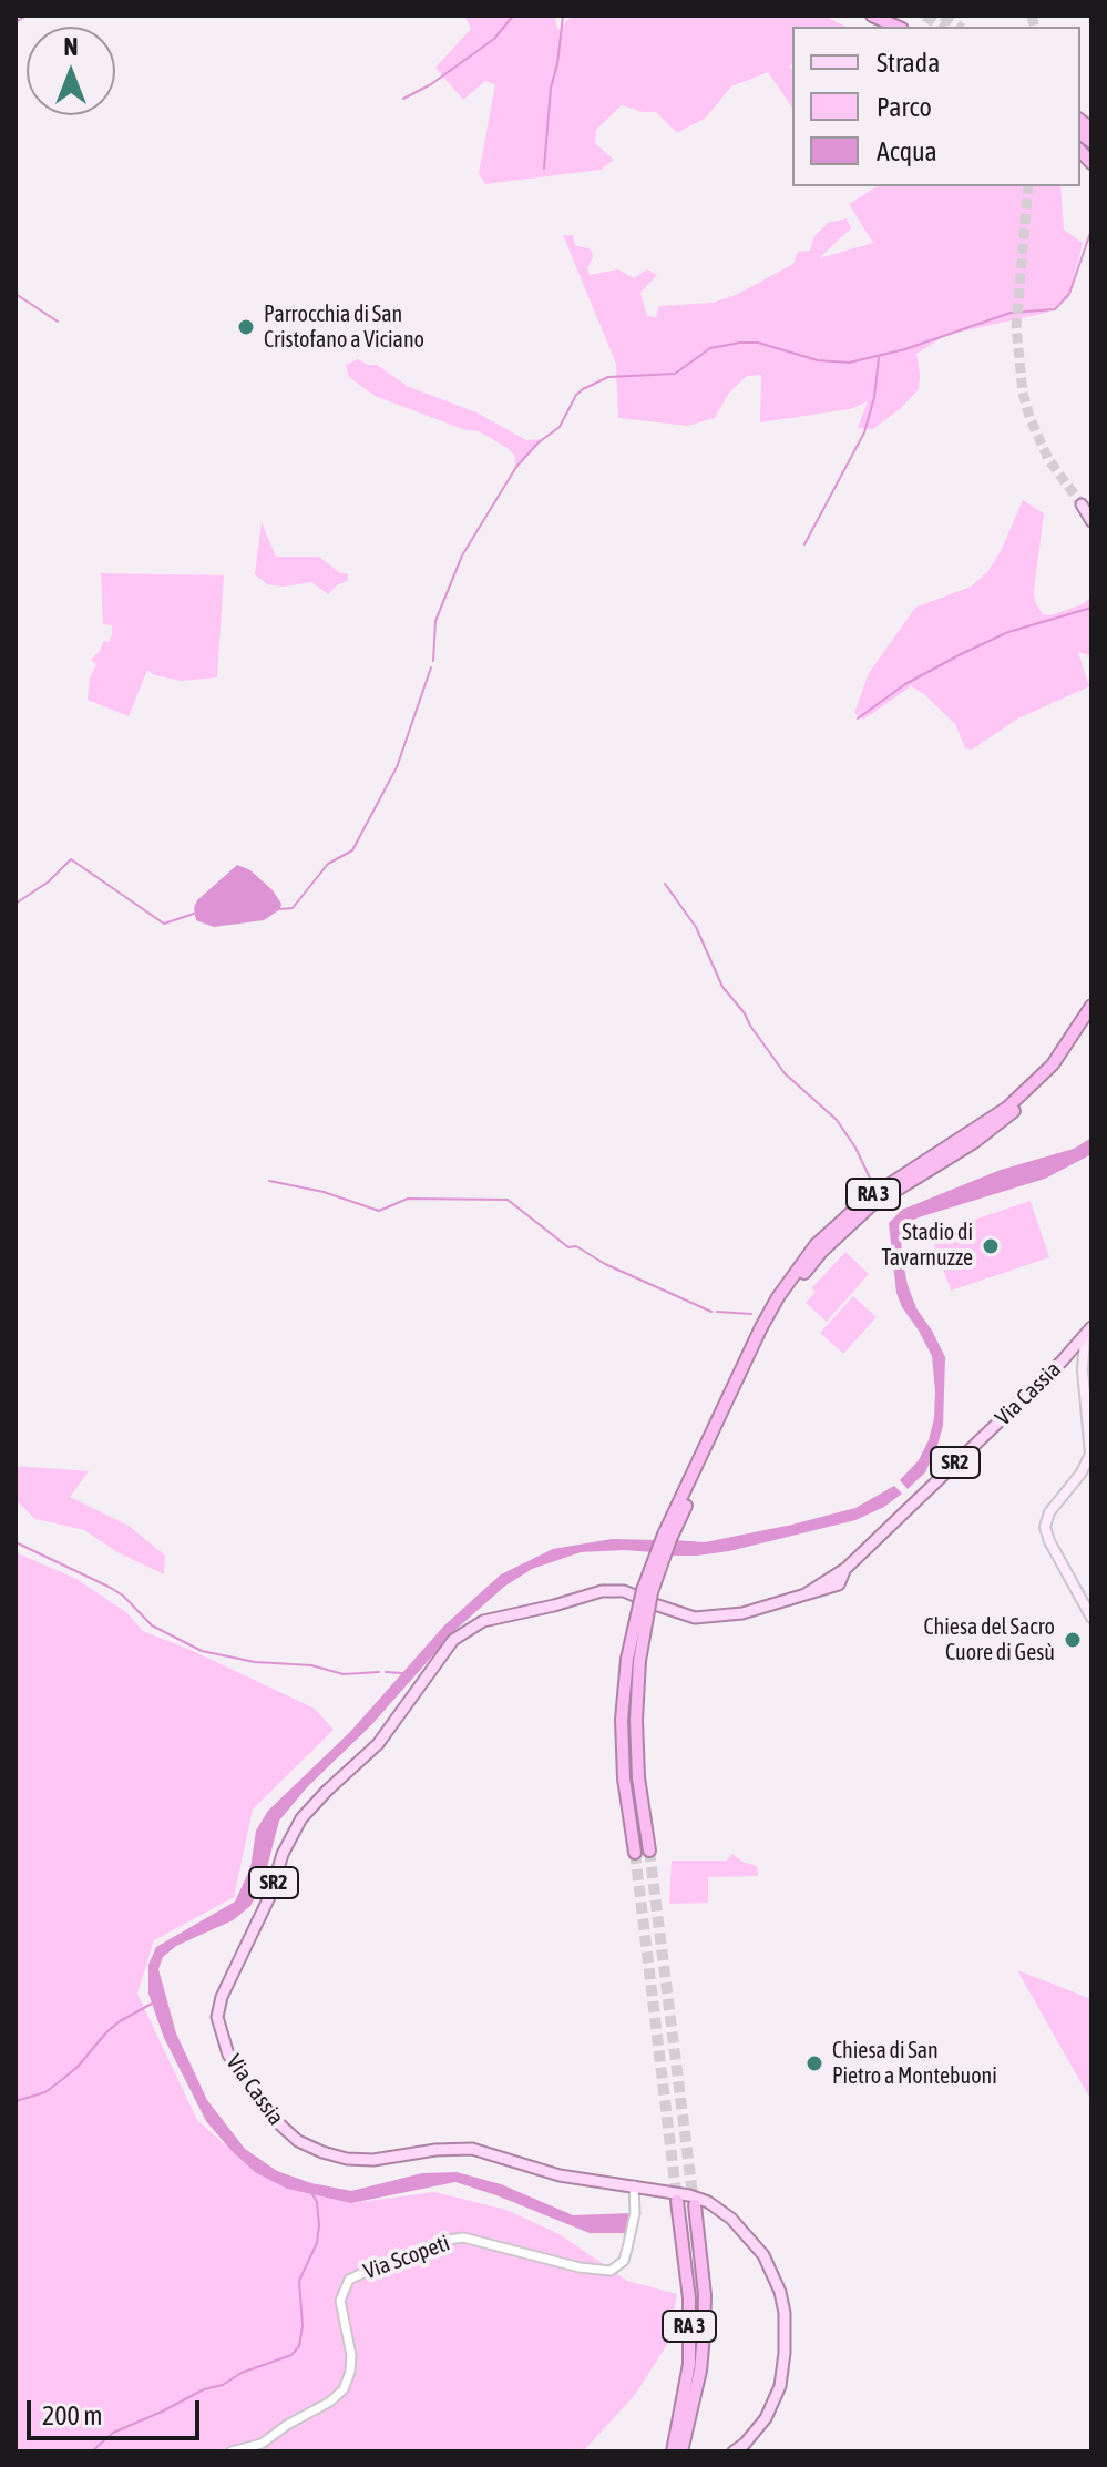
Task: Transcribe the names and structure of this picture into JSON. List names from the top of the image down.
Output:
{
  "streets": {
    "highway": ["RA 3"],
    "main road": ["Via Cassia", "SR2"],
    "street": ["Via Scopeti"]
  },
  "crossings": [
    ["Via Cassia", "Via Scopeti"]
  ],
  "places": [
    "Parrocchia di San Cristofano a Viciano",
    "Stadio di Tavarnuzze",
    "Chiesa del Sacro Cuore di Gesù",
    "Chiesa di San Pietro a Montebuoni"
  ],
  "legend": ["Strada", "Parco", "Acqua"],
  "scale_bar": "200 m",
  "north": "top"
}
